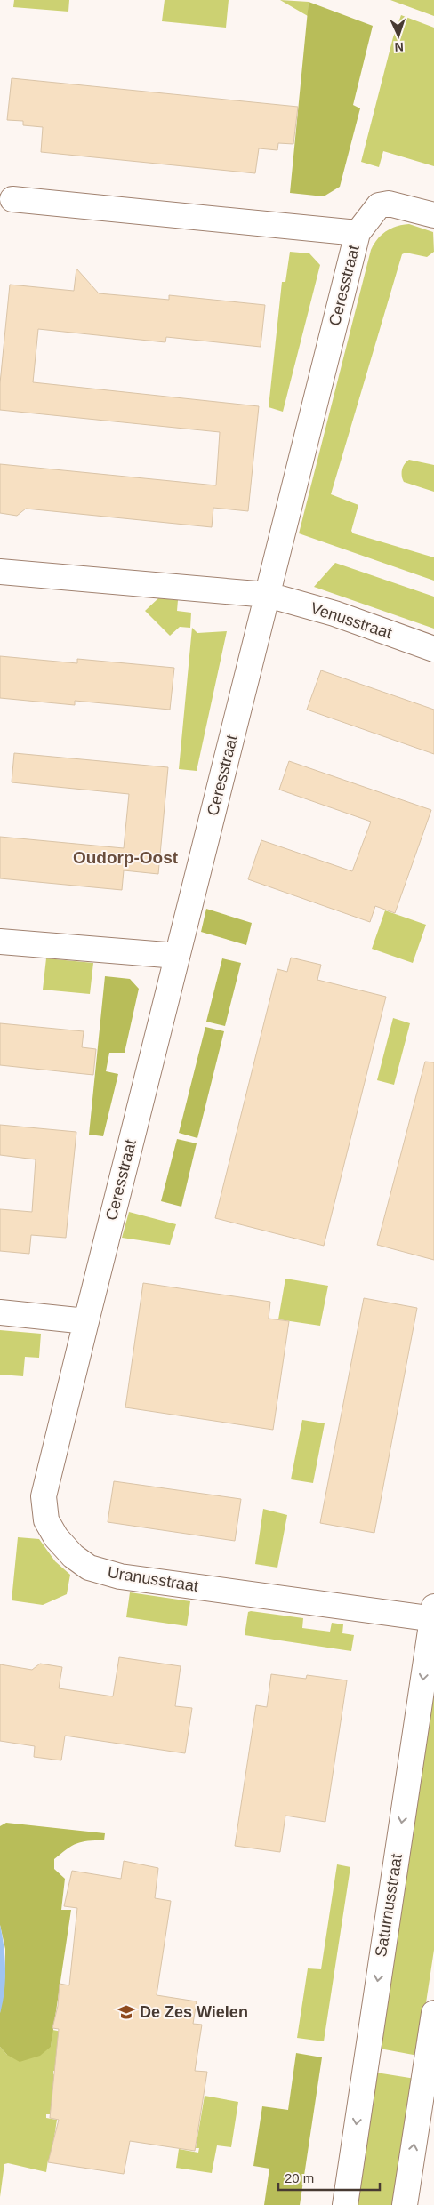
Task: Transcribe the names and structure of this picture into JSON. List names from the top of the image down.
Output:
{
  "streets": {
    "street": [
      "Ceresstraat",
      "Venusstraat",
      "Uranusstraat",
      "Saturnusstraat"
    ]
  },
  "crossings": [
    ["Ceresstraat", "Venusstraat"],
    ["Ceresstraat", "Uranusstraat"],
    ["Uranusstraat", "Saturnusstraat"]
  ],
  "districts": ["Oudorp-Oost"],
  "places": {
    "school or university": ["De Zes Wielen"]
  },
  "scale_bar": "20 m",
  "north": "bottom"
}
